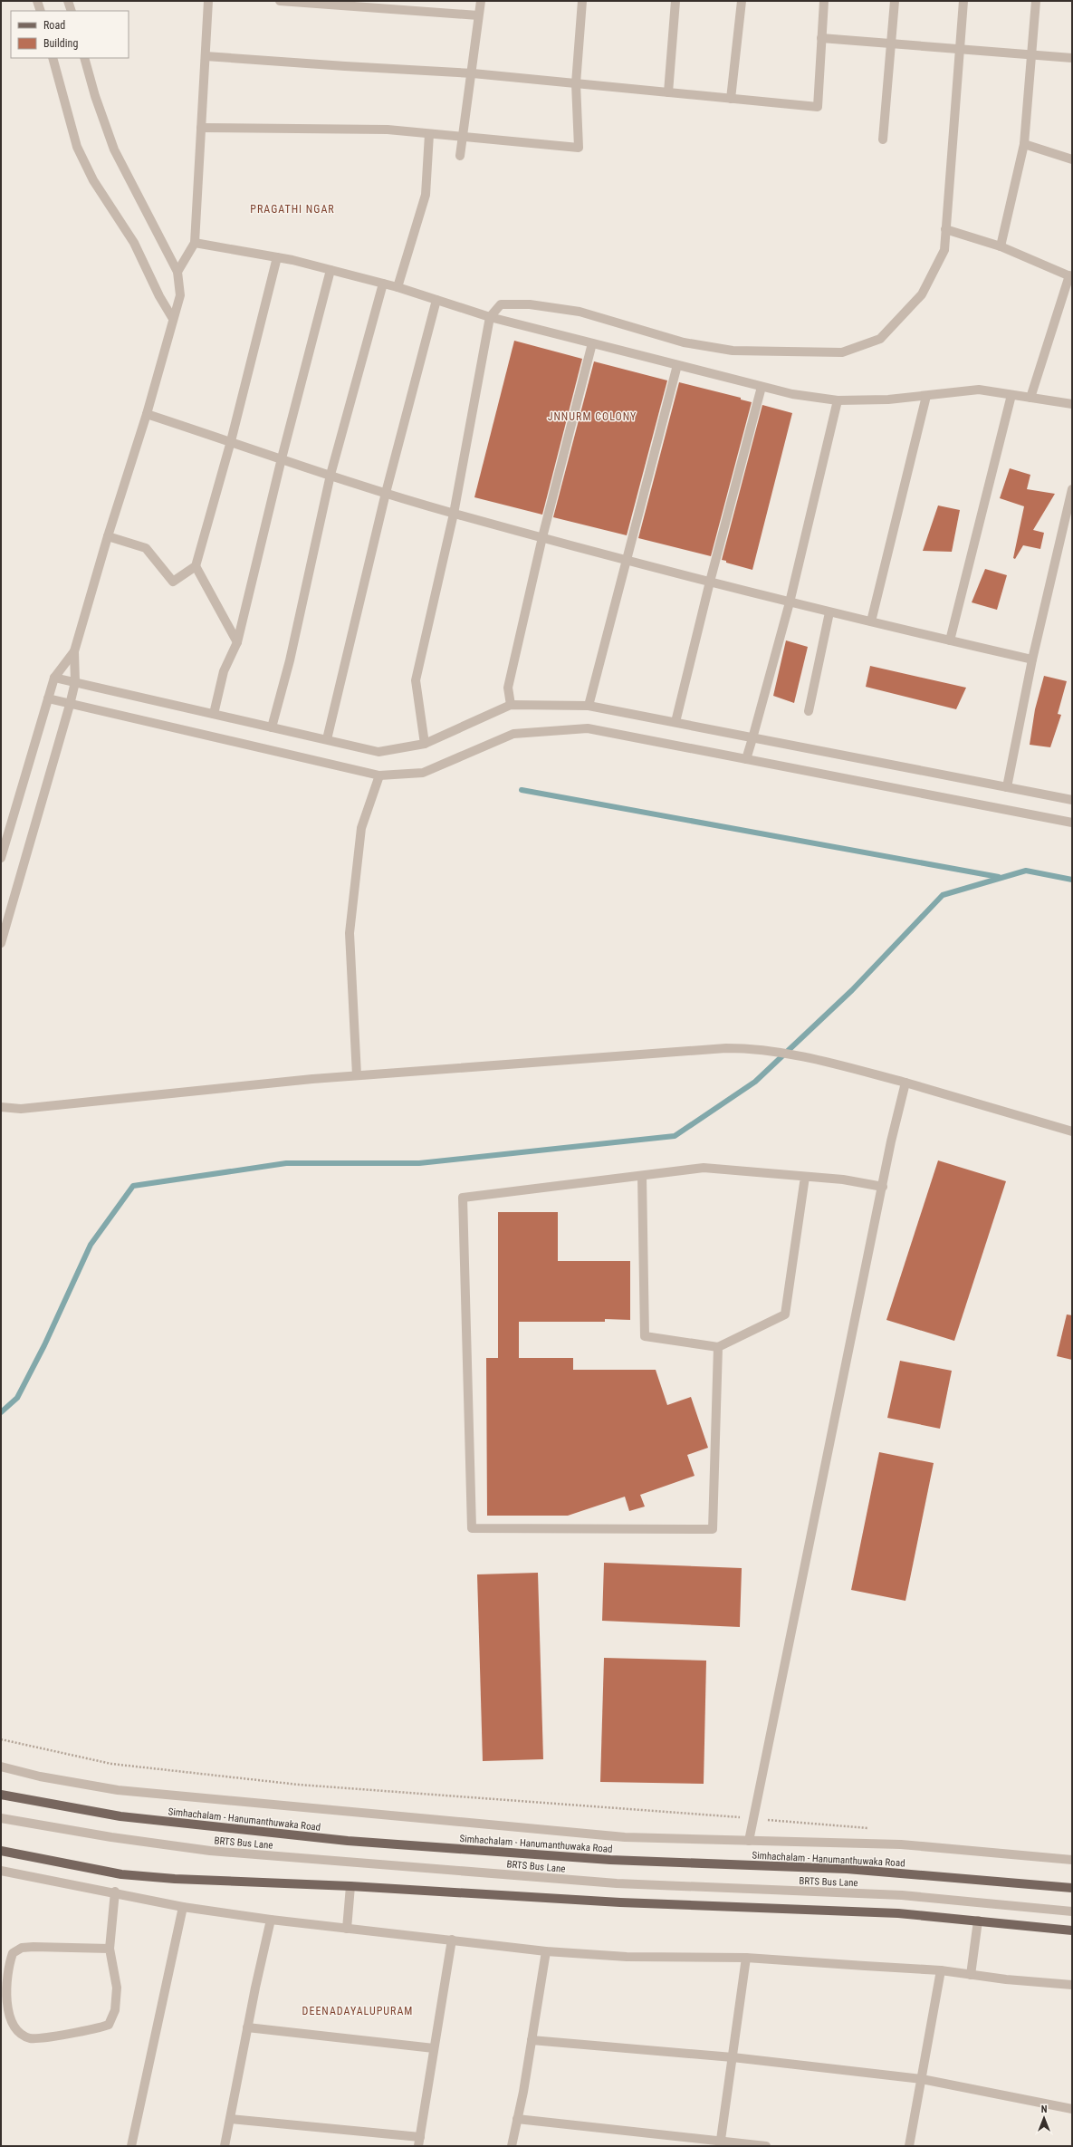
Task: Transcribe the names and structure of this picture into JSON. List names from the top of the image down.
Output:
{
  "streets": {
    "main road": ["Simhachalam - Hanumanthuwaka Road"],
    "street": ["BRTS Bus Lane"]
  },
  "districts": ["PRAGATHI NGAR", "JNNURM COLONY", "DEENADAYALUPURAM"],
  "legend": ["Road", "Building"],
  "north": "top"
}
